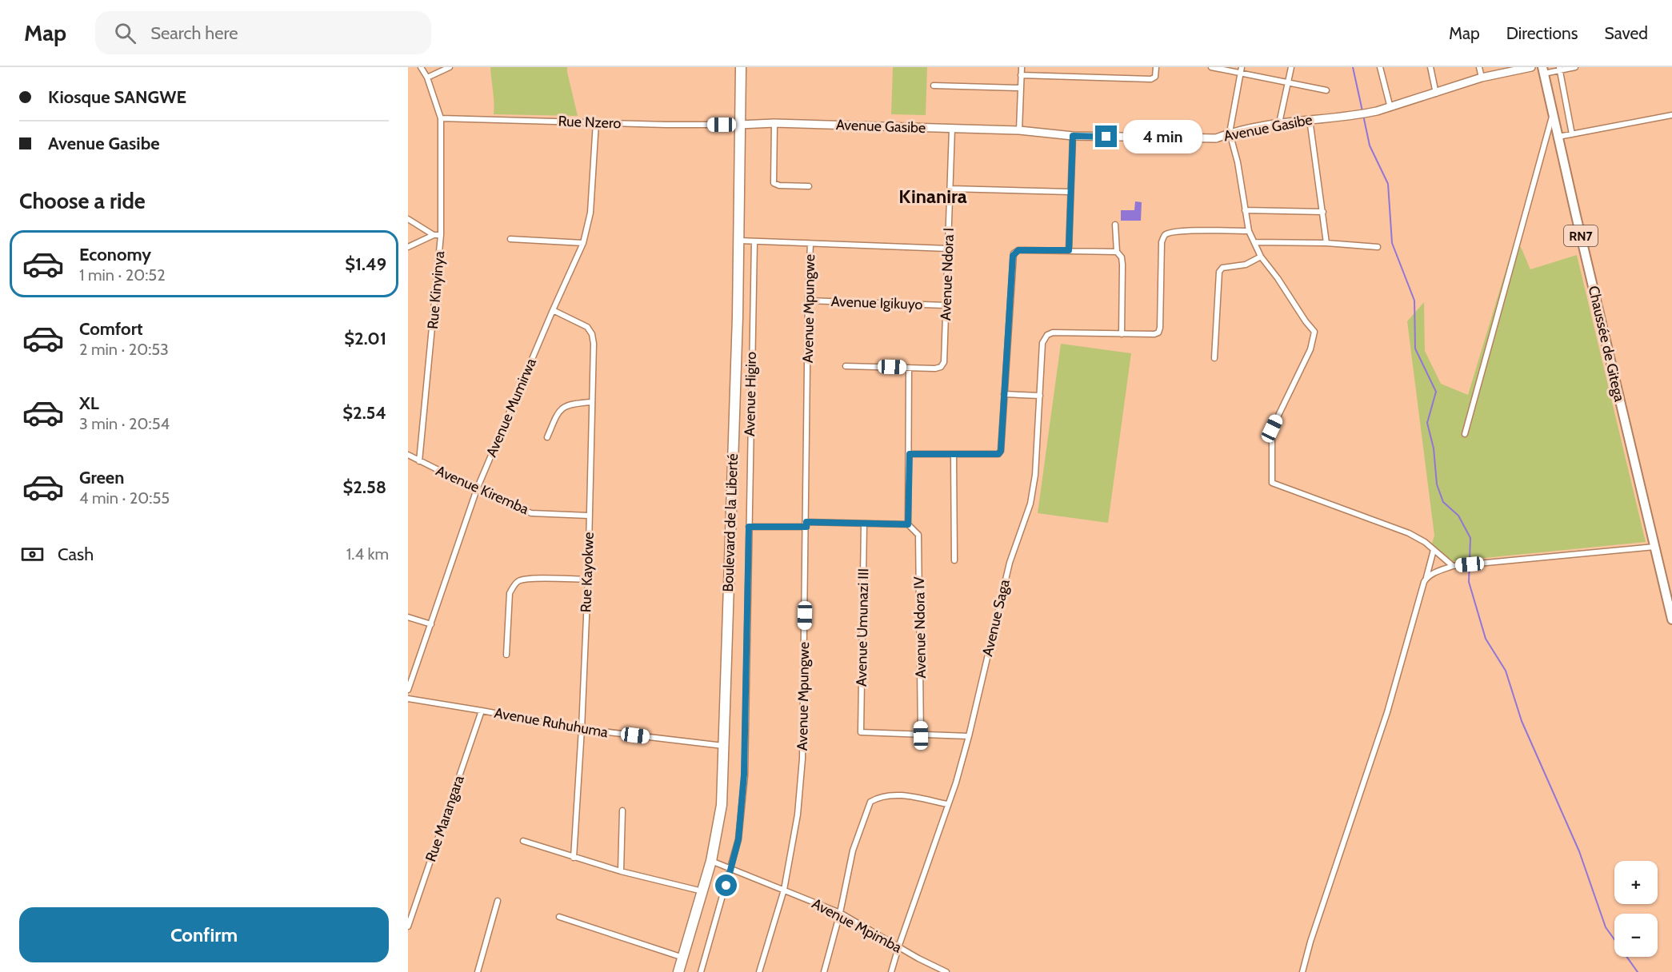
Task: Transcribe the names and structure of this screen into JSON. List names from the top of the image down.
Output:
{
  "streets": {
    "highway": ["Boulevard de la Liberté"],
    "main road": ["RN7", "Chaussée de Gitega"],
    "street": [
      "Rue Nzero",
      "Avenue Gasibe",
      "Avenue Ndora I",
      "Rue Kinyinya",
      "Avenue Igikuyo",
      "Avenue Mpungwe",
      "Avenue Higiro",
      "Avenue Mumirwa",
      "Avenue Kiremba",
      "Rue Kayokwe",
      "Avenue Saga",
      "Avenue Umunazi III",
      "Avenue Ndora IV",
      "Avenue Ruhuhuma",
      "Rue Marangara",
      "Avenue Mpimba"
    ]
  },
  "crossings": [
    ["Rue Nzero", "Avenue Gasibe"],
    ["Rue Nzero", "Rue Kinyinya"],
    ["Rue Nzero", "Avenue Mumirwa"],
    ["Rue Nzero", "Boulevard de la Liberté"],
    ["Avenue Gasibe", "Avenue Ndora I"],
    ["Avenue Gasibe", "Boulevard de la Liberté"],
    ["Avenue Ndora I", "Avenue Igikuyo"],
    ["Rue Kinyinya", "Avenue Kiremba"],
    ["Avenue Igikuyo", "Avenue Mpungwe"],
    ["Avenue Mpungwe", "Avenue Mpimba"],
    ["Avenue Higiro", "Avenue Mpimba"],
    ["Avenue Mumirwa", "Avenue Kiremba"],
    ["Avenue Mumirwa", "Rue Kayokwe"],
    ["Avenue Kiremba", "Rue Kayokwe"],
    ["Boulevard de la Liberté", "Avenue Ruhuhuma"],
    ["Boulevard de la Liberté", "Avenue Mpimba"],
    ["Rue Kayokwe", "Avenue Ruhuhuma"],
    ["Avenue Saga", "Avenue Mpimba"],
    ["Avenue Umunazi III", "Avenue Ndora IV"],
    ["Avenue Ruhuhuma", "Rue Marangara"]
  ],
  "districts": ["Kinanira"],
  "page": {
    "header": "Map",
    "search": "Search here",
    "nav": ["Map", "Directions", "Saved"],
    "banner": ["Kiosque SANGWE", "Avenue Gasibe"],
    "bubble": "4 min",
    "heading": "Choose a ride",
    "list": [
      {
        "name": "Economy",
        "note": "1 min · 20:52",
        "value": "$1.49"
      },
      {
        "name": "Comfort",
        "note": "2 min · 20:53",
        "value": "$2.01"
      },
      {
        "name": "XL",
        "note": "3 min · 20:54",
        "value": "$2.54"
      },
      {
        "name": "Green",
        "note": "4 min · 20:55",
        "value": "$2.58"
      }
    ],
    "pay": ["Cash", "1.4 km"],
    "map_buttons": ["+", "−"],
    "buttons": "Confirm"
  }
}
